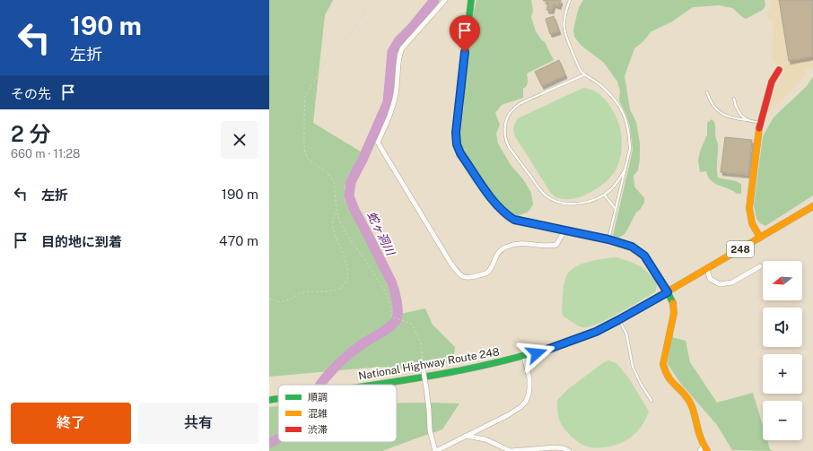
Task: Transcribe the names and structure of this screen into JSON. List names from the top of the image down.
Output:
{
  "streets": {
    "main road": ["248", "National Highway Route 248"]
  },
  "water": ["蛇ヶ洞川"],
  "legend": ["順調", "混雑", "渋滞"],
  "north": "left",
  "page": {
    "turn": ["190 m", "左折"],
    "then": "その先",
    "heading": ["2 分", "660 m · 11:28"],
    "list": [
      {
        "name": "左折",
        "value": "190 m"
      },
      {
        "name": "目的地に到着",
        "value": "470 m"
      }
    ],
    "map_buttons": ["+", "−"],
    "buttons": ["終了", "共有"]
  }
}
